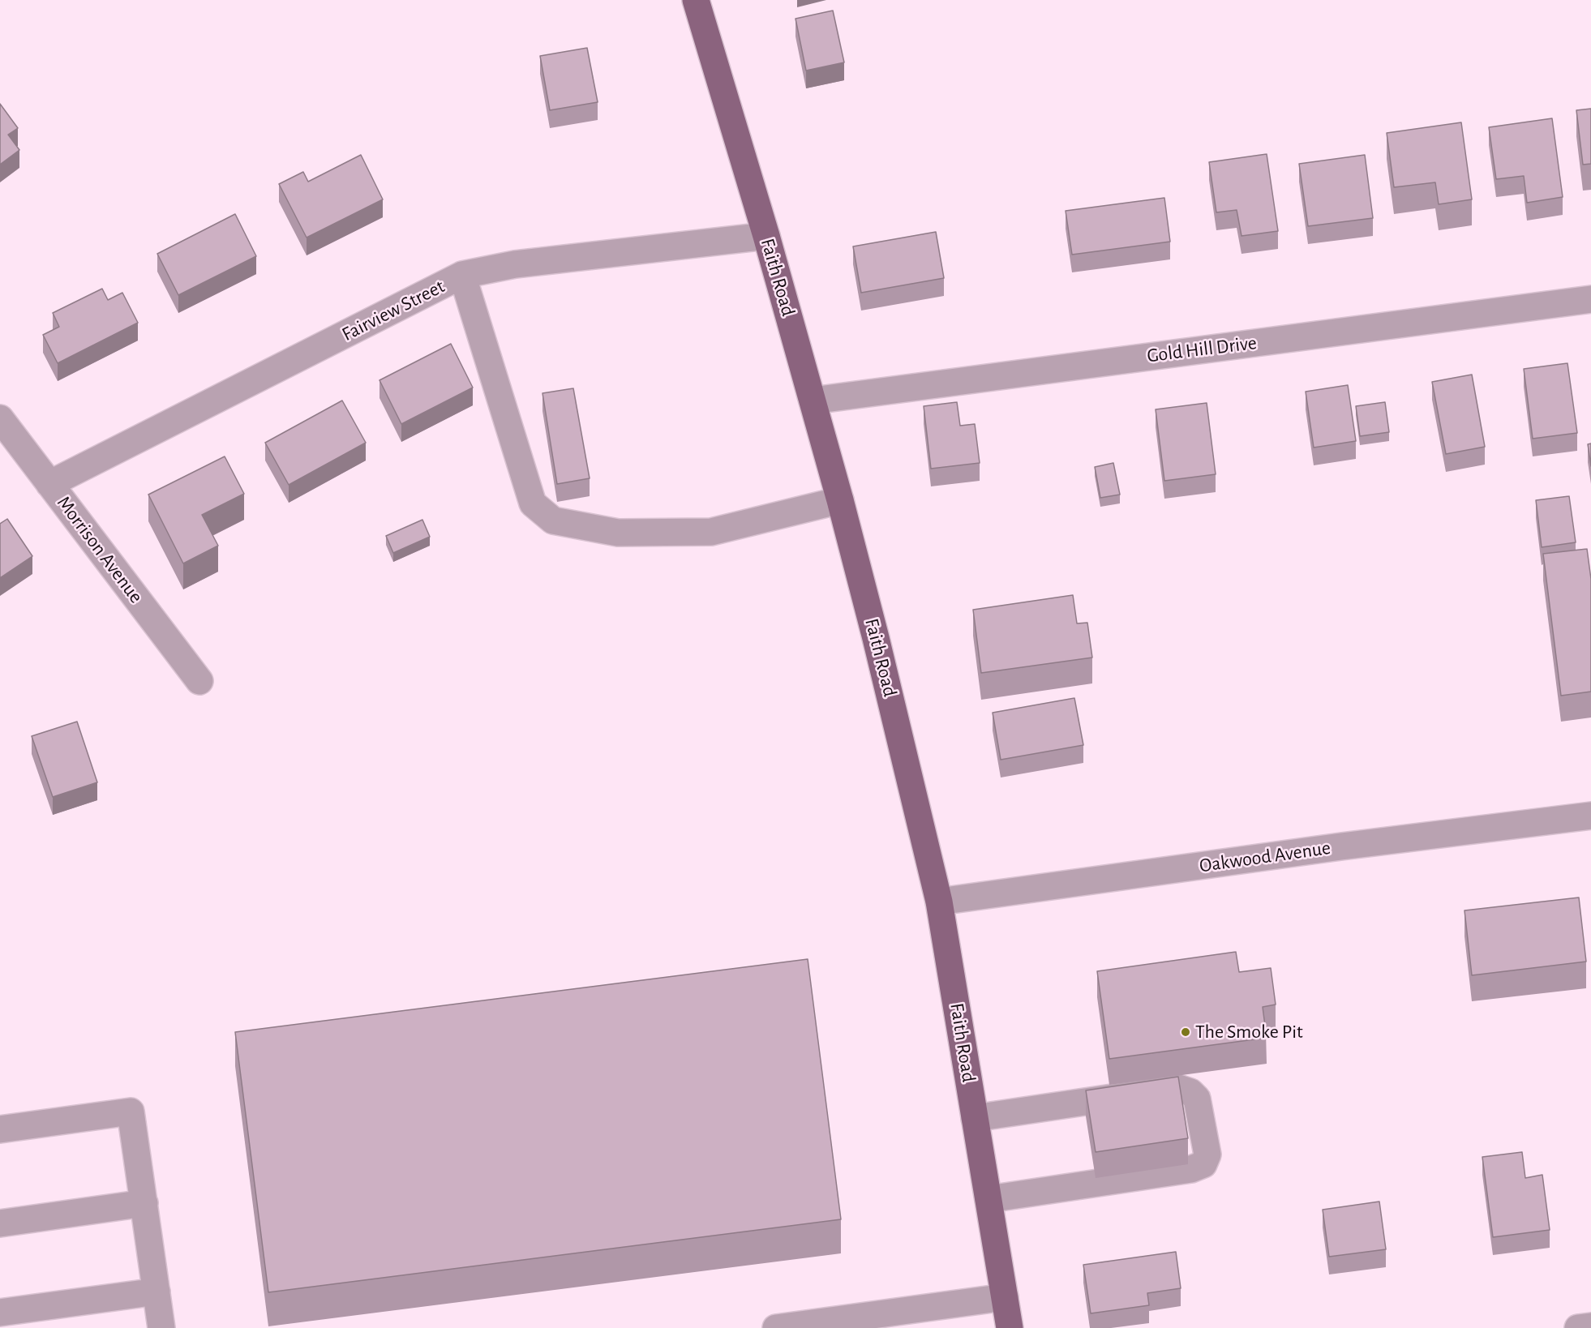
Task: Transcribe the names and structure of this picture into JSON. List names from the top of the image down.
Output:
{
  "streets": {
    "main road": ["Faith Road"],
    "street": [
      "Fairview Street",
      "Gold Hill Drive",
      "Morrison Avenue",
      "Oakwood Avenue"
    ]
  },
  "crossings": [
    ["Faith Road", "Fairview Street"],
    ["Faith Road", "Gold Hill Drive"],
    ["Faith Road", "Oakwood Avenue"],
    ["Fairview Street", "Morrison Avenue"]
  ],
  "places": ["The Smoke Pit"]
}
